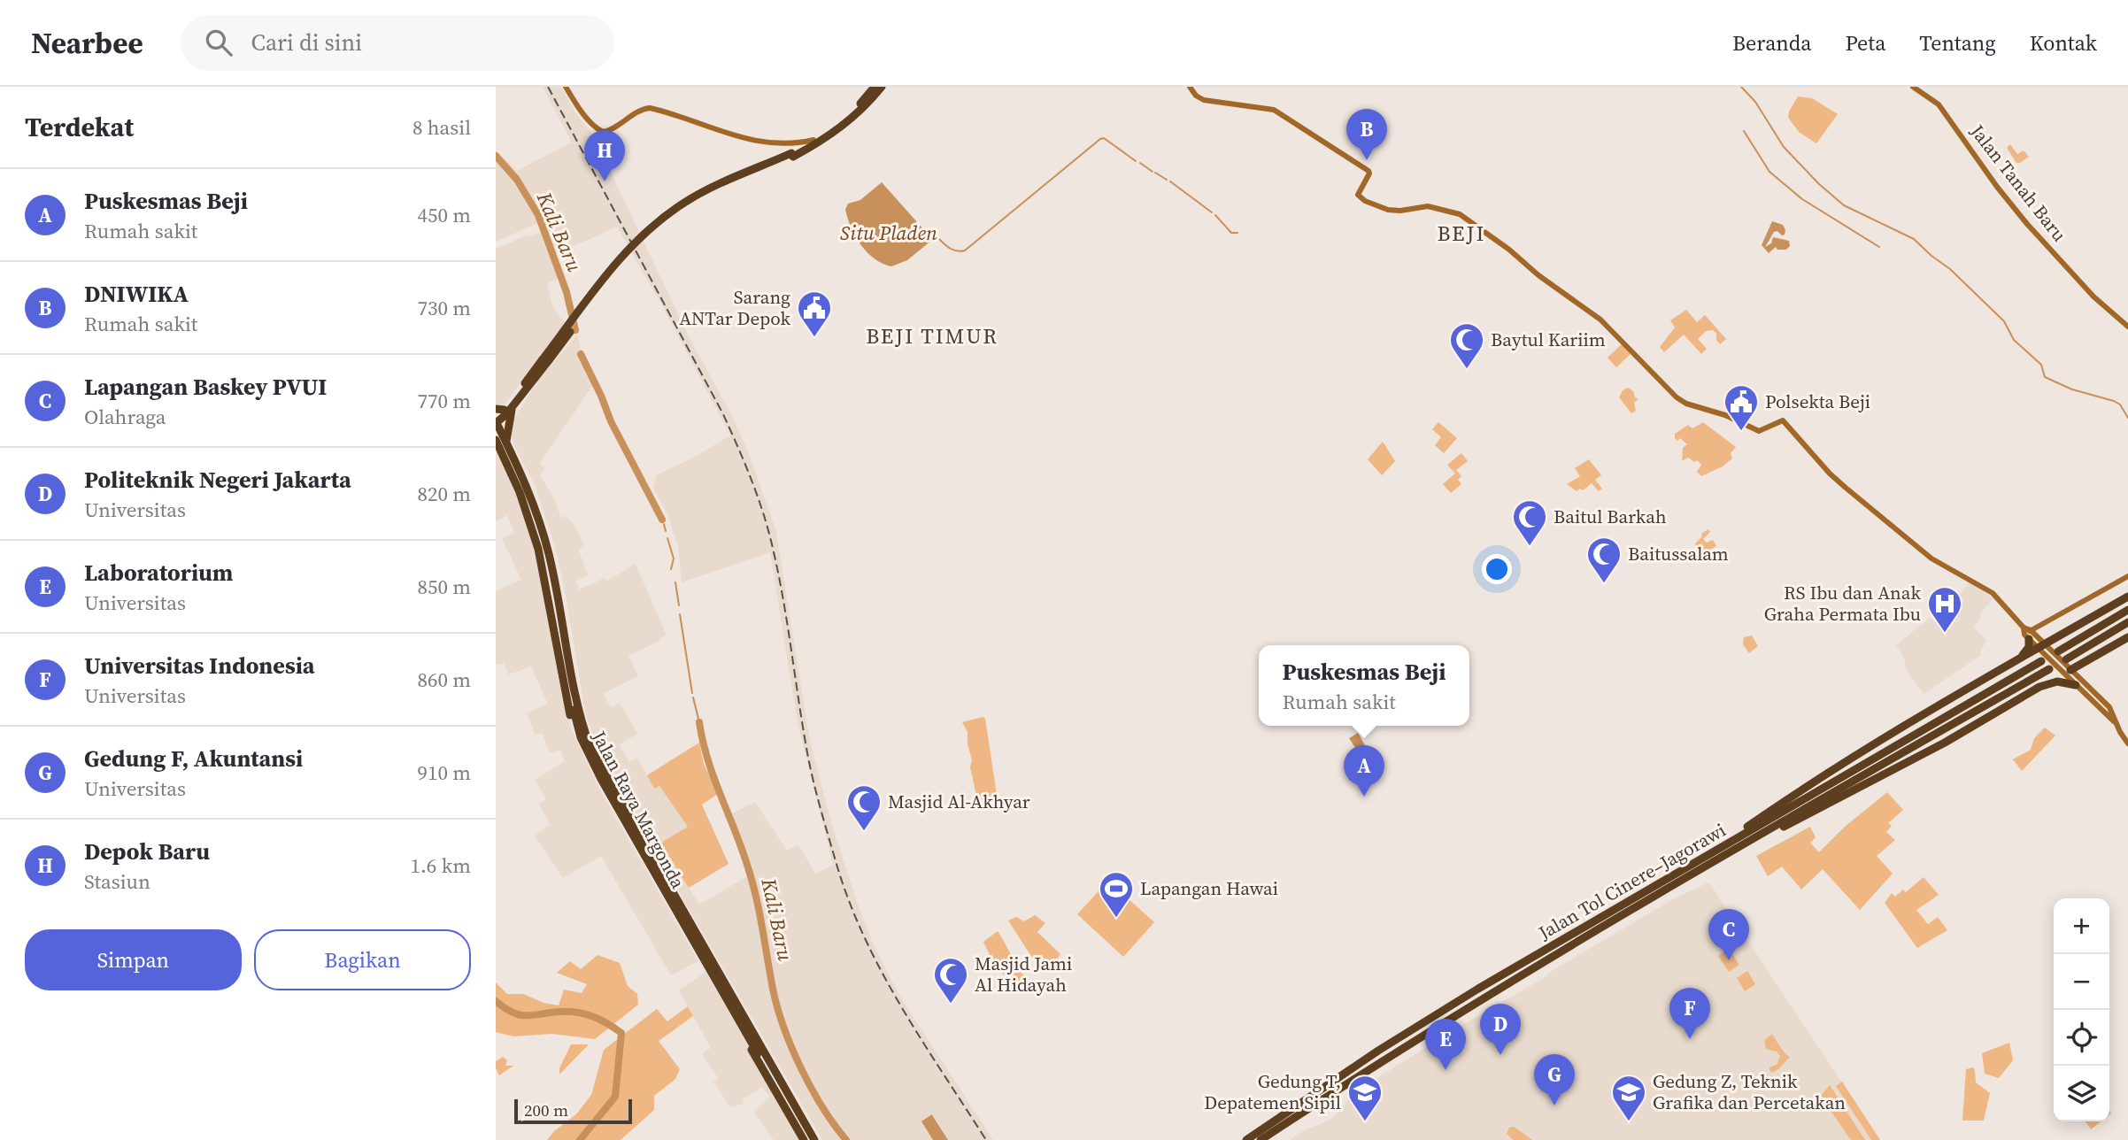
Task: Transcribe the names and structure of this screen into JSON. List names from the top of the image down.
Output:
{
  "streets": {
    "highway": ["Jalan Raya Margonda", "Jalan Tol Cinere–Jagorawi"],
    "street": ["Jalan Tanah Baru"]
  },
  "districts": ["BEJI", "BEJI TIMUR"],
  "water": ["Kali Baru", "Situ Pladen"],
  "places": {
    "public building": ["Sarang ANTar Depok", "Polsekta Beji"],
    "mosque": [
      "Baytul Kariim",
      "Baitul Barkah",
      "Baitussalam",
      "Masjid Al-Akhyar",
      "Masjid Jami Al Hidayah"
    ],
    "hospital": ["RS Ibu dan Anak Graha Permata Ibu"],
    "sports": ["Lapangan Hawai"],
    "school or university": ["Gedung T, Depatemen Sipil", "Gedung Z, Teknik Grafika dan Percetakan"]
  },
  "scale_bar": "200 m",
  "page": {
    "header": "Nearbee",
    "search": "Cari di sini",
    "nav": [
      "Beranda",
      "Peta",
      "Tentang",
      "Kontak"
    ],
    "heading": ["Terdekat", "8 hasil"],
    "pins": [
      "B",
      "H",
      "A",
      "C",
      "F",
      "D",
      "E",
      "G"
    ],
    "list": [
      {
        "mark": "A",
        "name": "Puskesmas Beji",
        "note": "Rumah sakit",
        "value": "450 m"
      },
      {
        "mark": "B",
        "name": "DNIWIKA",
        "note": "Rumah sakit",
        "value": "730 m"
      },
      {
        "mark": "C",
        "name": "Lapangan Baskey PVUI",
        "note": "Olahraga",
        "value": "770 m"
      },
      {
        "mark": "D",
        "name": "Politeknik Negeri Jakarta",
        "note": "Universitas",
        "value": "820 m"
      },
      {
        "mark": "E",
        "name": "Laboratorium",
        "note": "Universitas",
        "value": "850 m"
      },
      {
        "mark": "F",
        "name": "Universitas Indonesia",
        "note": "Universitas",
        "value": "860 m"
      },
      {
        "mark": "G",
        "name": "Gedung F, Akuntansi",
        "note": "Universitas",
        "value": "910 m"
      },
      {
        "mark": "H",
        "name": "Depok Baru",
        "note": "Stasiun",
        "value": "1.6 km"
      }
    ],
    "popup": ["Puskesmas Beji", "Rumah sakit"],
    "map_buttons": ["+", "−"],
    "buttons": ["Simpan", "Bagikan"],
    "scale": "200 m"
  }
}
